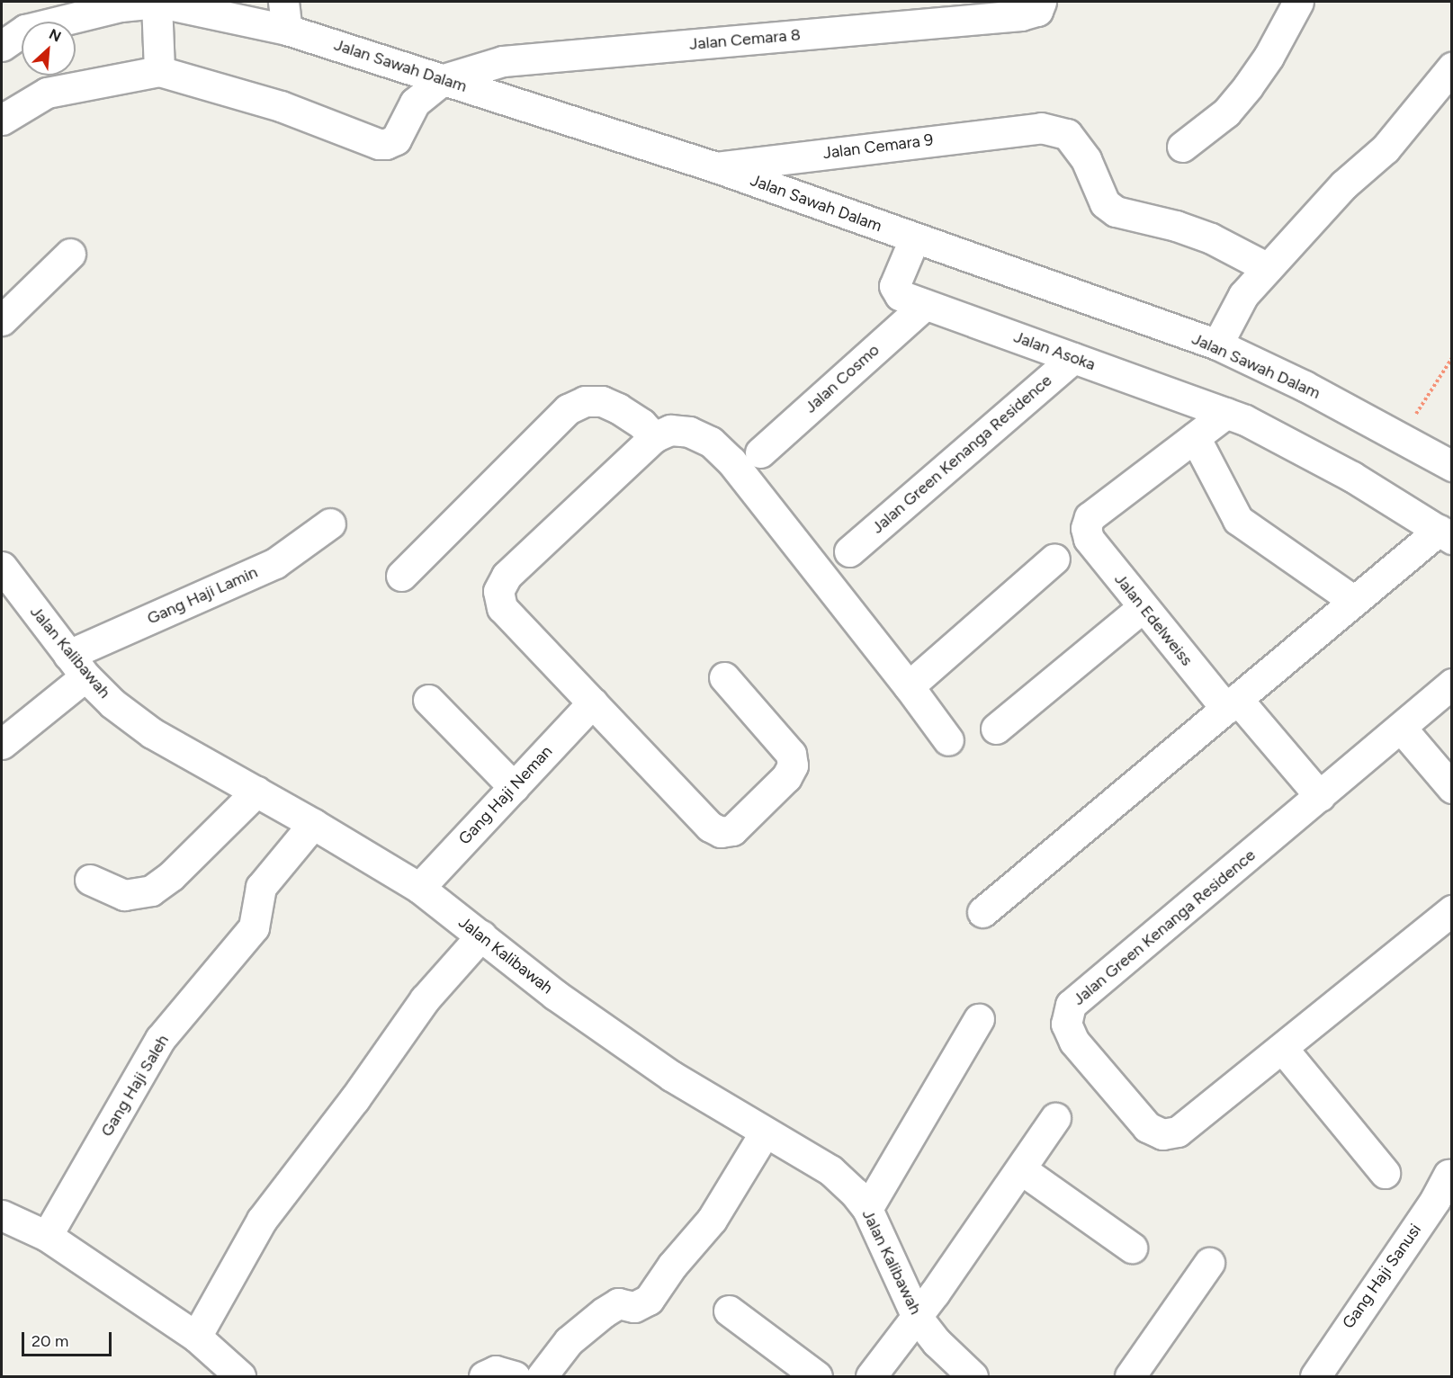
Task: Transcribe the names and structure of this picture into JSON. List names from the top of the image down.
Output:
{
  "streets": {
    "street": [
      "Jalan Cemara 8",
      "Jalan Sawah Dalam",
      "Jalan Cemara 9",
      "Jalan Asoka",
      "Jalan Cosmo",
      "Jalan Green Kenanga Residence",
      "Gang Haji Lamin",
      "Jalan Edelweiss",
      "Jalan Kalibawah",
      "Gang Haji Neman",
      "Gang Haji Saleh",
      "Gang Haji Sanusi"
    ]
  },
  "crossings": [
    ["Jalan Cemara 8", "Jalan Sawah Dalam"],
    ["Jalan Sawah Dalam", "Jalan Cemara 9"],
    ["Jalan Sawah Dalam", "Jalan Asoka"],
    ["Jalan Asoka", "Jalan Cosmo"],
    ["Jalan Asoka", "Jalan Green Kenanga Residence"],
    ["Jalan Green Kenanga Residence", "Jalan Edelweiss"],
    ["Gang Haji Lamin", "Jalan Kalibawah"],
    ["Jalan Kalibawah", "Gang Haji Neman"],
    ["Jalan Kalibawah", "Gang Haji Saleh"]
  ],
  "scale_bar": "20 m",
  "north": "top right"
}
